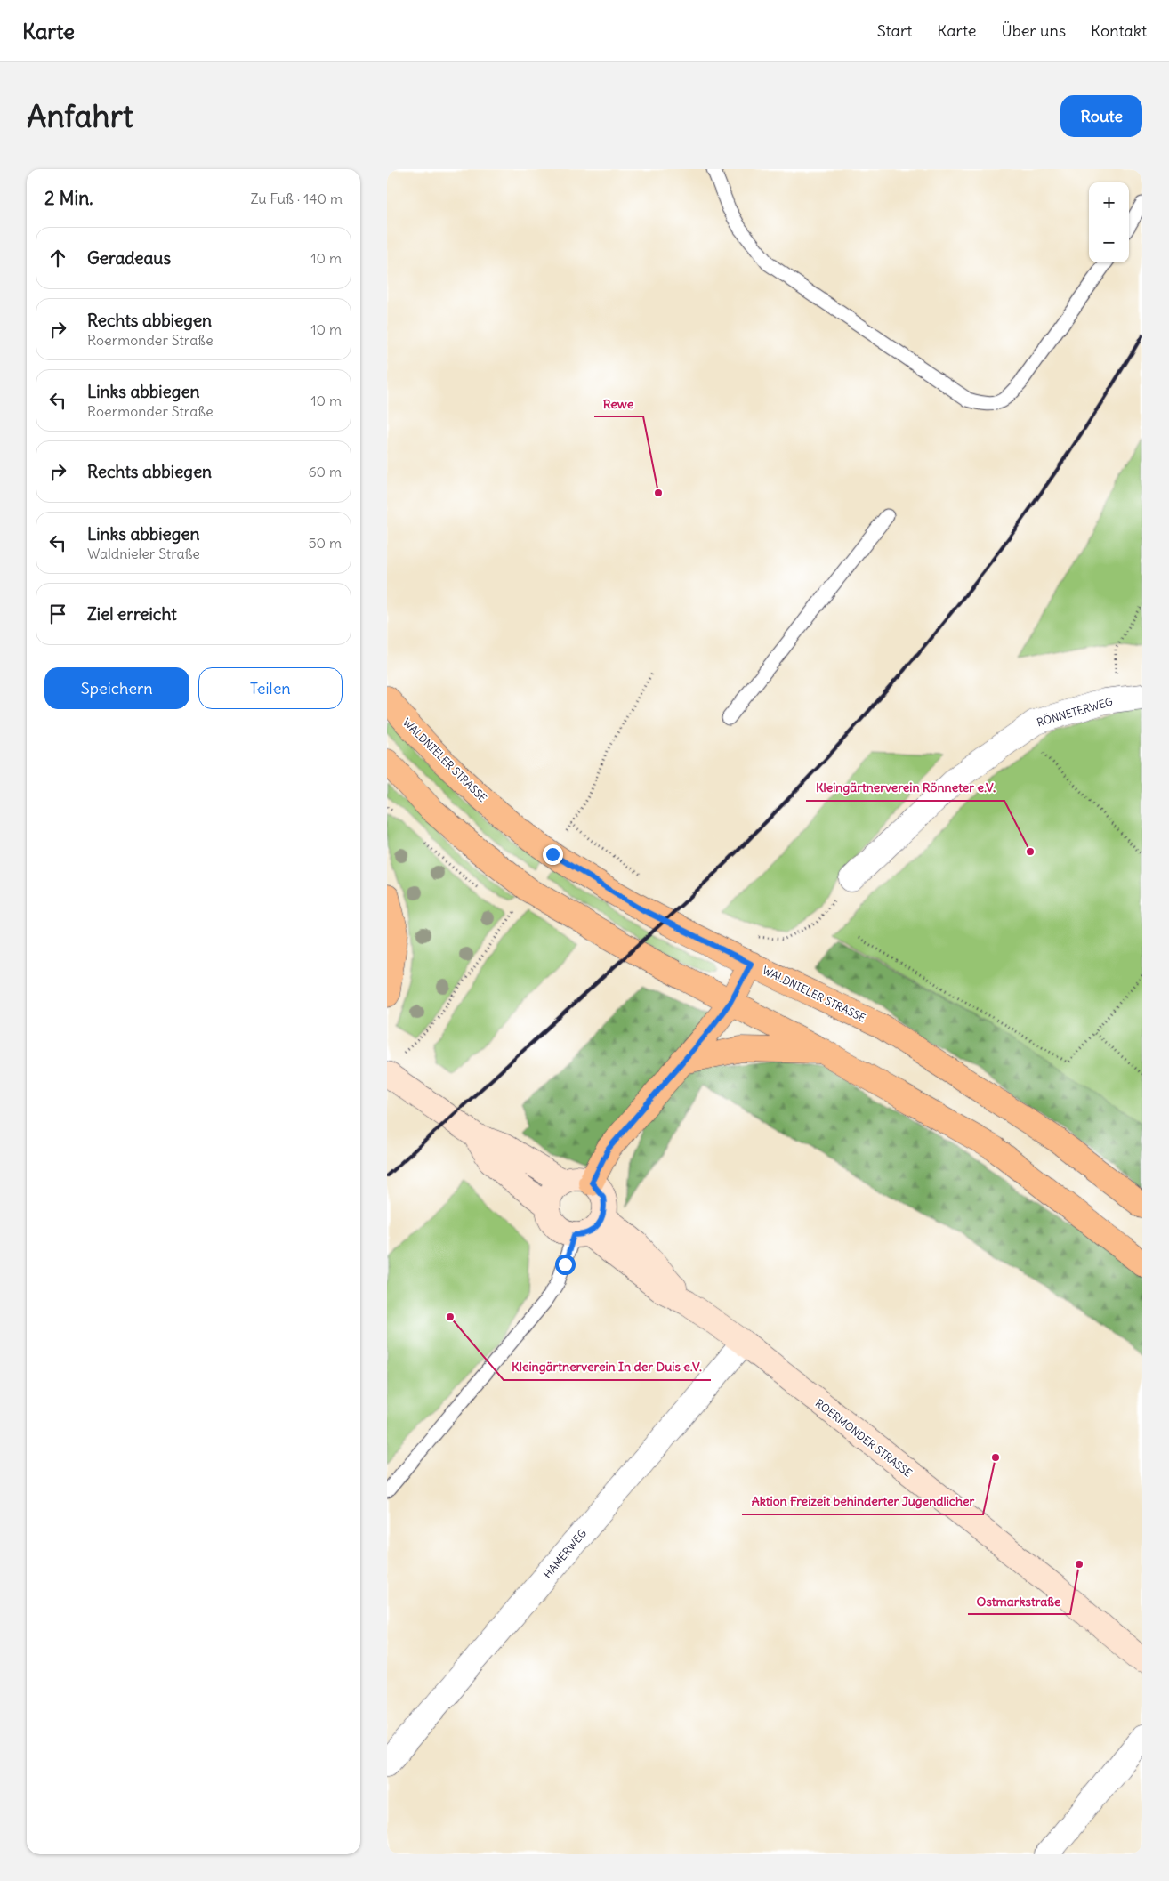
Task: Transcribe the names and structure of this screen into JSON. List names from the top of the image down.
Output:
{
  "streets": {
    "main road": ["WALDNIELER STRASSE", "ROERMONDER STRASSE"],
    "street": ["RÖNNETERWEG", "HAMERWEG"]
  },
  "crossings": [
    ["ROERMONDER STRASSE", "HAMERWEG"]
  ],
  "places": [
    "Rewe",
    "Kleingärtnerverein Rönneter e.V.",
    "Kleingärtnerverein In der Duis e.V.",
    "Aktion Freizeit behinderter Jugendlicher",
    "Ostmarkstraße"
  ],
  "page": {
    "header": "Karte",
    "nav": [
      "Start",
      "Karte",
      "Über uns",
      "Kontakt"
    ],
    "buttons": [
      "Route",
      ["Speichern", "Teilen"]
    ],
    "title": "Anfahrt",
    "heading": ["2 Min.", "Zu Fuß · 140 m"],
    "map_buttons": ["+", "−"],
    "list": [
      ["Geradeaus", "10 m"],
      ["Rechts abbiegen", "Roermonder Straße", "10 m"],
      ["Links abbiegen", "Roermonder Straße", "10 m"],
      ["Rechts abbiegen", "60 m"],
      ["Links abbiegen", "Waldnieler Straße", "50 m"],
      "Ziel erreicht"
    ]
  }
}
